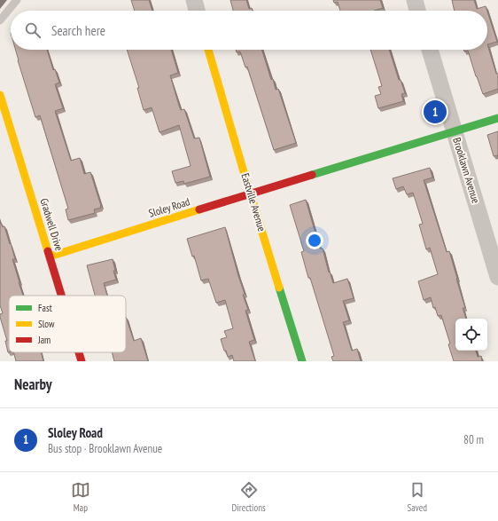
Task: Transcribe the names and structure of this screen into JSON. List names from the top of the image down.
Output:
{
  "streets": {
    "street": [
      "Brooklawn Avenue",
      "Eastville Avenue",
      "Sloley Road",
      "Gradwell Drive"
    ]
  },
  "crossings": [
    ["Brooklawn Avenue", "Sloley Road"],
    ["Eastville Avenue", "Sloley Road"],
    ["Sloley Road", "Gradwell Drive"]
  ],
  "legend": ["Fast", "Slow", "Jam"],
  "page": {
    "search": "Search here",
    "pins": "1",
    "heading": "Nearby",
    "list": [
      {
        "mark": "1",
        "name": "Sloley Road",
        "note": "Bus stop · Brooklawn Avenue",
        "value": "80 m"
      }
    ],
    "nav": ["Map", "Directions", "Saved"]
  }
}
